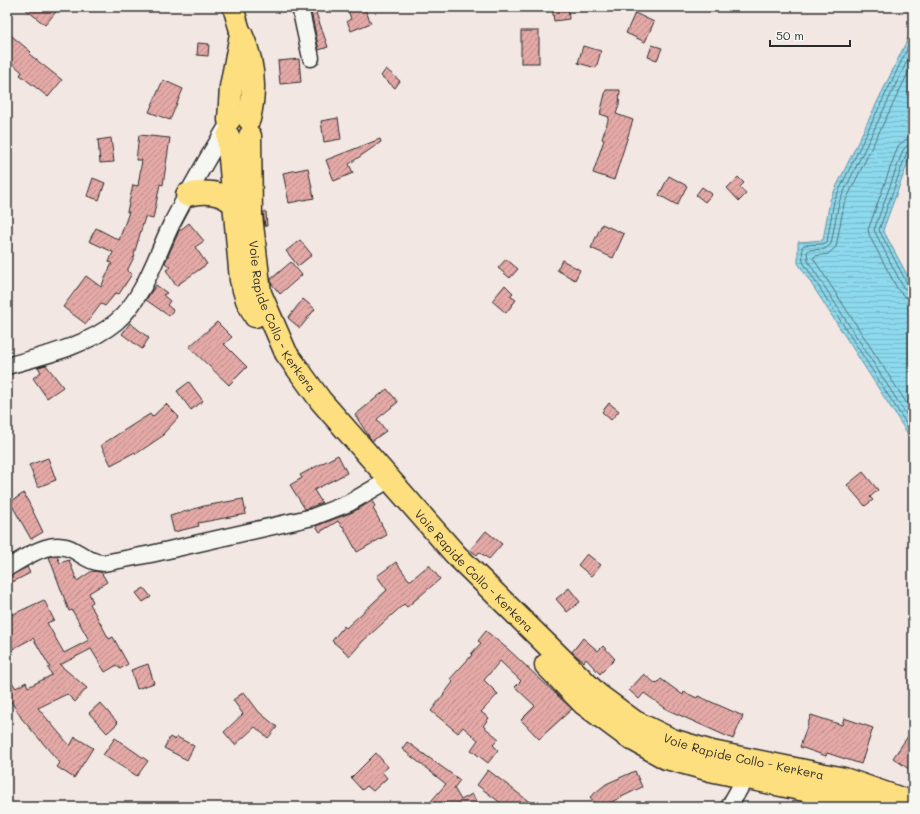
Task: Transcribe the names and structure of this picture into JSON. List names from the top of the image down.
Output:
{
  "streets": {
    "highway": ["Voie Rapide Collo - Kerkera"]
  },
  "scale_bar": "50 m"
}
